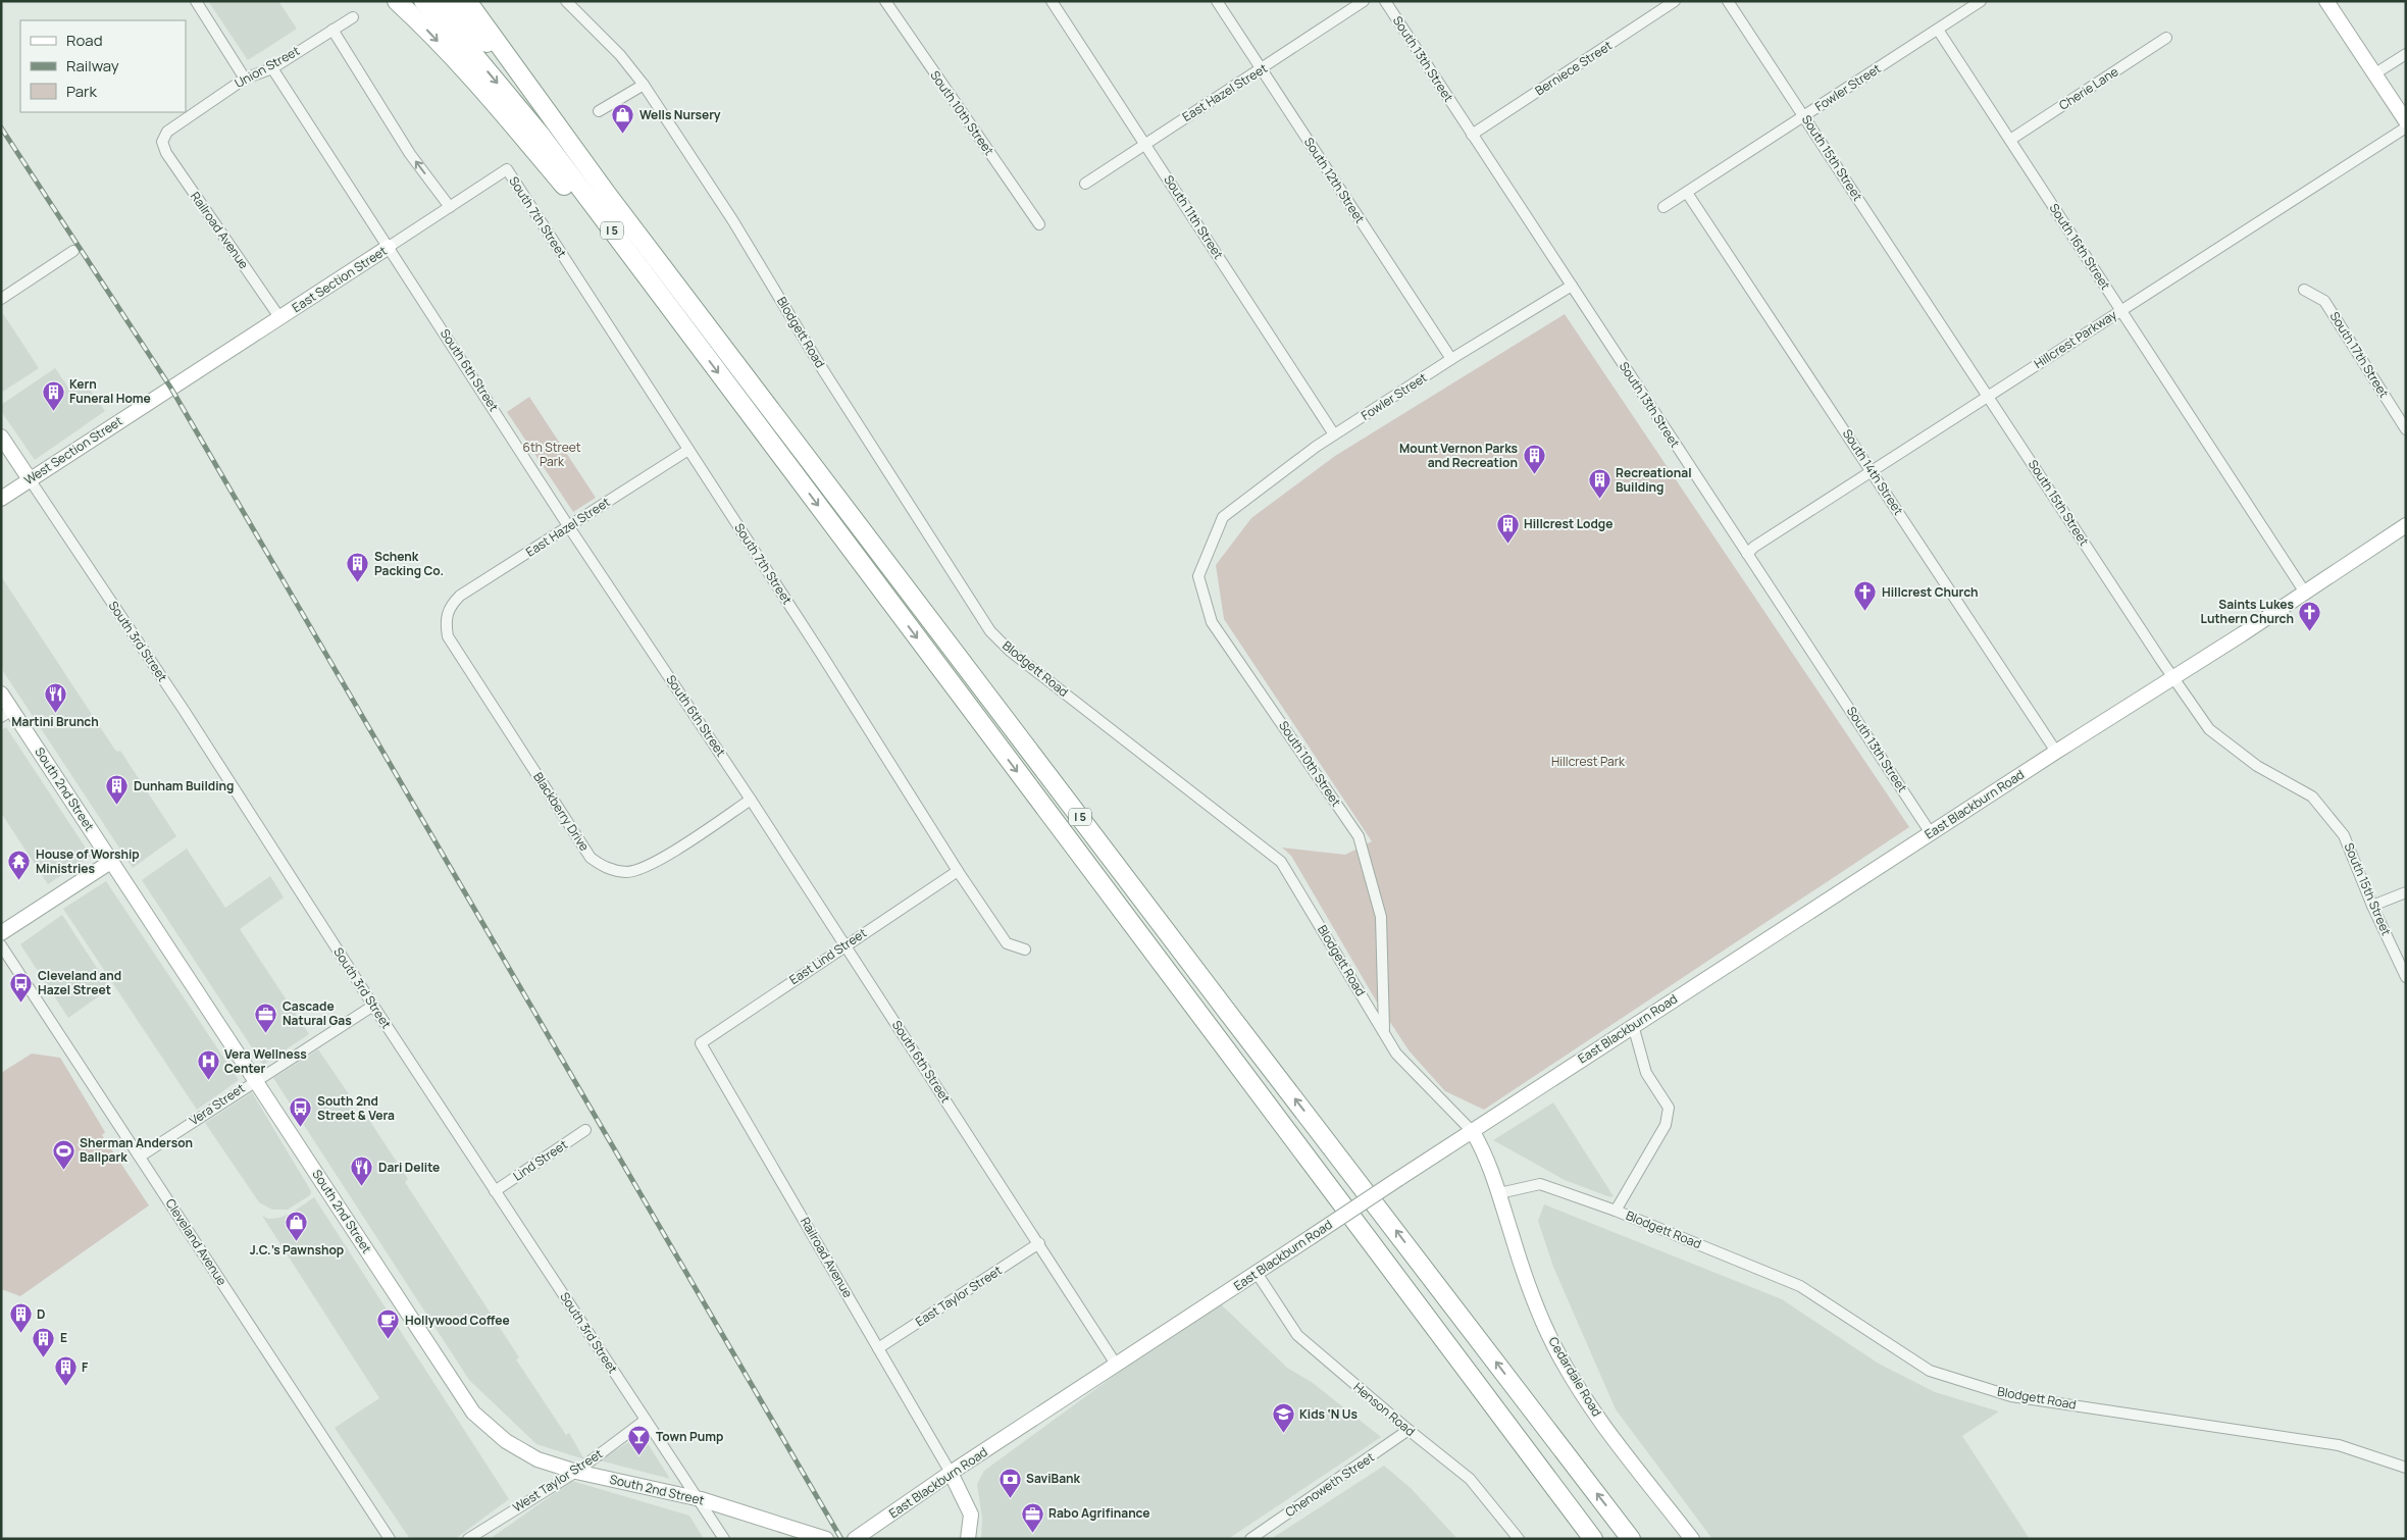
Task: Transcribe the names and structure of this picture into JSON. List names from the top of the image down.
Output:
{
  "streets": {
    "highway": ["I 5"],
    "street": [
      "South 13th Street",
      "Union Street",
      "Berniece Street",
      "Fowler Street",
      "Cherie Lane",
      "East Hazel Street",
      "South 10th Street",
      "South 15th Street",
      "South 12th Street",
      "South 7th Street",
      "South 11th Street",
      "Railroad Avenue",
      "South 16th Street",
      "East Section Street",
      "Blodgett Road",
      "Hillcrest Parkway",
      "South 17th Street",
      "South 6th Street",
      "West Section Street",
      "South 14th Street",
      "South 3rd Street",
      "South 2nd Street",
      "East Blackburn Road",
      "Blackberry Drive",
      "East Lind Street",
      "Vera Street",
      "Lind Street",
      "Cleveland Avenue",
      "East Taylor Street",
      "Cedardale Road",
      "Henson Road",
      "West Taylor Street",
      "Chenoweth Street"
    ]
  },
  "crossings": [
    ["South 13th Street", "Berniece Street"],
    ["South 13th Street", "Fowler Street"],
    ["South 13th Street", "Hillcrest Parkway"],
    ["South 13th Street", "East Blackburn Road"],
    ["Union Street", "Railroad Avenue"],
    ["Union Street", "South 6th Street"],
    ["Fowler Street", "South 10th Street"],
    ["Fowler Street", "South 15th Street"],
    ["Fowler Street", "South 12th Street"],
    ["Fowler Street", "South 11th Street"],
    ["Fowler Street", "South 16th Street"],
    ["Fowler Street", "South 14th Street"],
    ["Cherie Lane", "South 16th Street"],
    ["East Hazel Street", "South 12th Street"],
    ["East Hazel Street", "South 7th Street"],
    ["East Hazel Street", "South 11th Street"],
    ["East Hazel Street", "South 6th Street"],
    ["East Hazel Street", "Blackberry Drive"],
    ["South 10th Street", "Blodgett Road"],
    ["South 15th Street", "Hillcrest Parkway"],
    ["South 15th Street", "East Blackburn Road"],
    ["South 7th Street", "East Section Street"],
    ["South 7th Street", "East Lind Street"],
    ["Railroad Avenue", "East Section Street"],
    ["Railroad Avenue", "East Blackburn Road"],
    ["Railroad Avenue", "East Lind Street"],
    ["Railroad Avenue", "East Taylor Street"],
    ["South 16th Street", "Hillcrest Parkway"],
    ["South 16th Street", "East Blackburn Road"],
    ["East Section Street", "South 6th Street"],
    ["East Section Street", "West Section Street"],
    ["Blodgett Road", "East Blackburn Road"],
    ["Blodgett Road", "Cedardale Road"],
    ["Hillcrest Parkway", "South 14th Street"],
    ["South 6th Street", "East Blackburn Road"],
    ["South 6th Street", "Blackberry Drive"],
    ["South 6th Street", "East Lind Street"],
    ["South 6th Street", "East Taylor Street"],
    ["West Section Street", "South 3rd Street"],
    ["South 14th Street", "East Blackburn Road"],
    ["South 3rd Street", "South 2nd Street"],
    ["South 3rd Street", "Vera Street"],
    ["South 3rd Street", "Lind Street"],
    ["South 3rd Street", "West Taylor Street"],
    ["South 2nd Street", "Vera Street"],
    ["South 2nd Street", "West Taylor Street"],
    ["East Blackburn Road", "Henson Road"],
    ["Vera Street", "Cleveland Avenue"],
    ["Henson Road", "Chenoweth Street"]
  ],
  "parks": ["6th Street Park", "Hillcrest Park"],
  "places": {
    "shop": ["Wells Nursery", "J.C.'s Pawnshop"],
    "building": [
      "Kern Funeral Home",
      "Mount Vernon Parks and Recreation",
      "Recreational Building",
      "Hillcrest Lodge",
      "Schenk Packing Co.",
      "Dunham Building",
      "D",
      "E",
      "F"
    ],
    "church": ["Hillcrest Church", "Saints Lukes Luthern Church"],
    "restaurant": ["Martini Brunch", "Dari Delite"],
    "temple": ["House of Worship Ministries"],
    "bus stop": ["Cleveland and Hazel Street", "South 2nd Street & Vera"],
    "office": ["Cascade Natural Gas", "Rabo Agrifinance"],
    "hospital": ["Vera Wellness Center"],
    "sports": ["Sherman Anderson Ballpark"],
    "cafe": ["Hollywood Coffee"],
    "school or university": ["Kids ‘N Us"],
    "bar": ["Town Pump"],
    "bank": ["SaviBank"]
  },
  "legend": ["Road", "Railway", "Park"]
}
